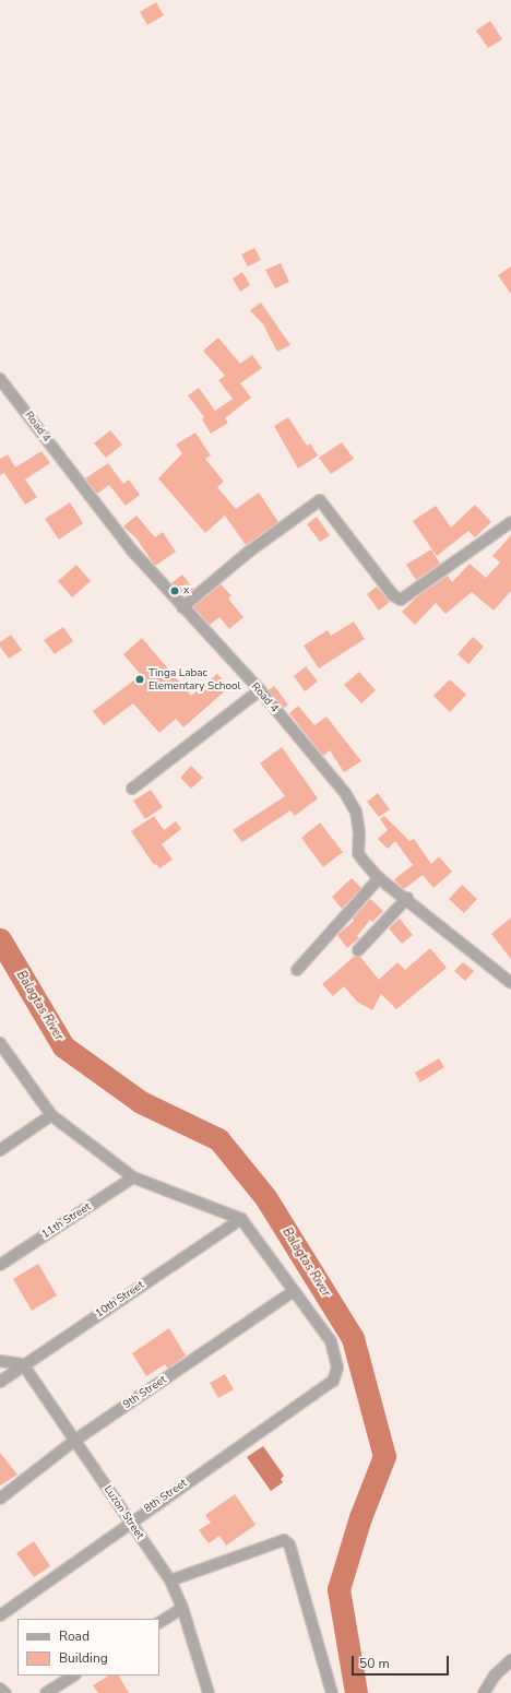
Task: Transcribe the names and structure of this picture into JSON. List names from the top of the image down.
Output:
{
  "streets": {
    "street": [
      "Road 4",
      "11th Street",
      "10th Street",
      "9th Street",
      "8th Street",
      "Luzon Street"
    ]
  },
  "crossings": [
    ["10th Street", "Luzon Street"],
    ["9th Street", "8th Street"],
    ["9th Street", "Luzon Street"],
    ["8th Street", "Luzon Street"]
  ],
  "water": ["Balagtas River"],
  "places": ["x", "Tinga Labac Elementary School"],
  "legend": ["Road", "Building"],
  "scale_bar": "50 m"
}
